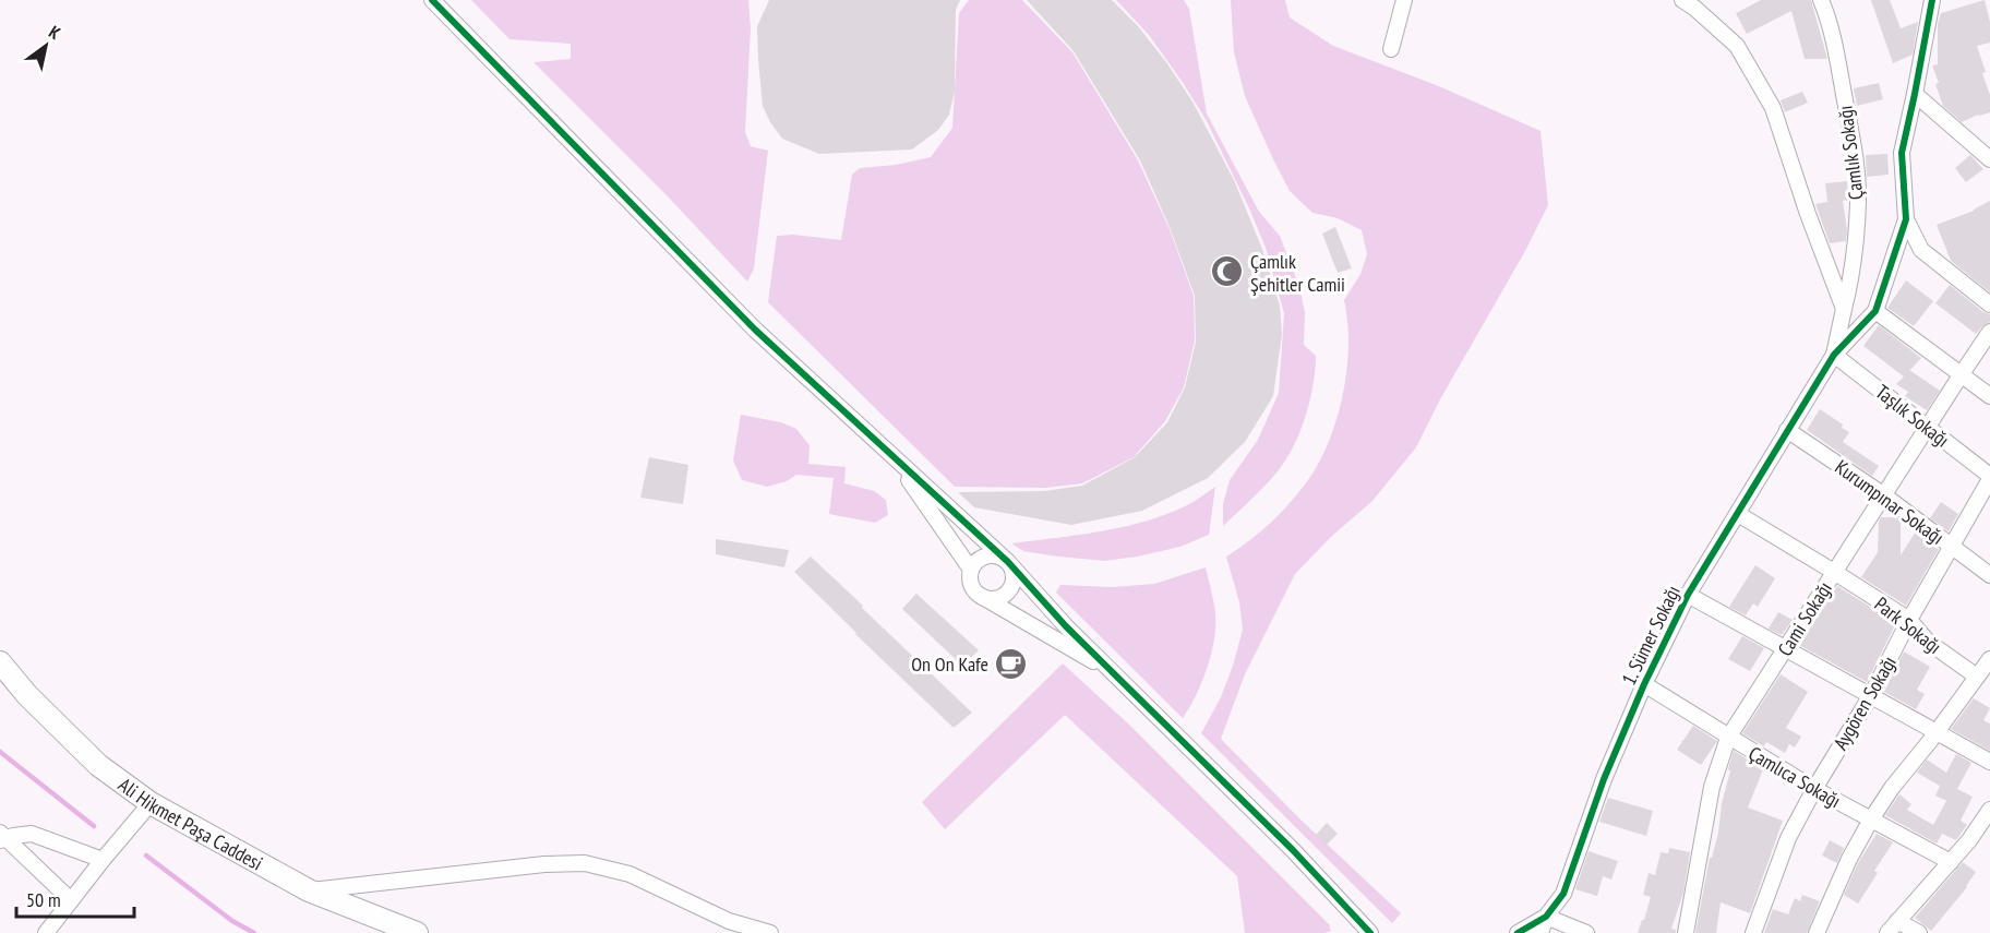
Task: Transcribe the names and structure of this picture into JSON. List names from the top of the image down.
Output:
{
  "streets": {
    "main road": ["Ali Hikmet Paşa Caddesi"],
    "street": [
      "Çamlık Sokağı",
      "Taşlık Sokağı",
      "Kurumpınar Sokağı",
      "Cami Sokağı",
      "Park Sokağı",
      "1. Sümer Sokağı",
      "Aygören Sokağı",
      "Çamlıca Sokağı"
    ]
  },
  "crossings": [
    ["Çamlık Sokağı", "Taşlık Sokağı"],
    ["Çamlık Sokağı", "1. Sümer Sokağı"],
    ["Taşlık Sokağı", "Cami Sokağı"],
    ["Taşlık Sokağı", "1. Sümer Sokağı"],
    ["Taşlık Sokağı", "Aygören Sokağı"],
    ["Kurumpınar Sokağı", "Cami Sokağı"],
    ["Kurumpınar Sokağı", "1. Sümer Sokağı"],
    ["Kurumpınar Sokağı", "Aygören Sokağı"],
    ["Cami Sokağı", "Park Sokağı"],
    ["Cami Sokağı", "Çamlıca Sokağı"],
    ["Park Sokağı", "1. Sümer Sokağı"],
    ["Park Sokağı", "Aygören Sokağı"],
    ["1. Sümer Sokağı", "Çamlıca Sokağı"],
    ["Aygören Sokağı", "Çamlıca Sokağı"]
  ],
  "places": {
    "mosque": ["Çamlık Şehitler Camii"],
    "cafe": ["On On Kafe"]
  },
  "scale_bar": "50 m",
  "north": "top right"
}
